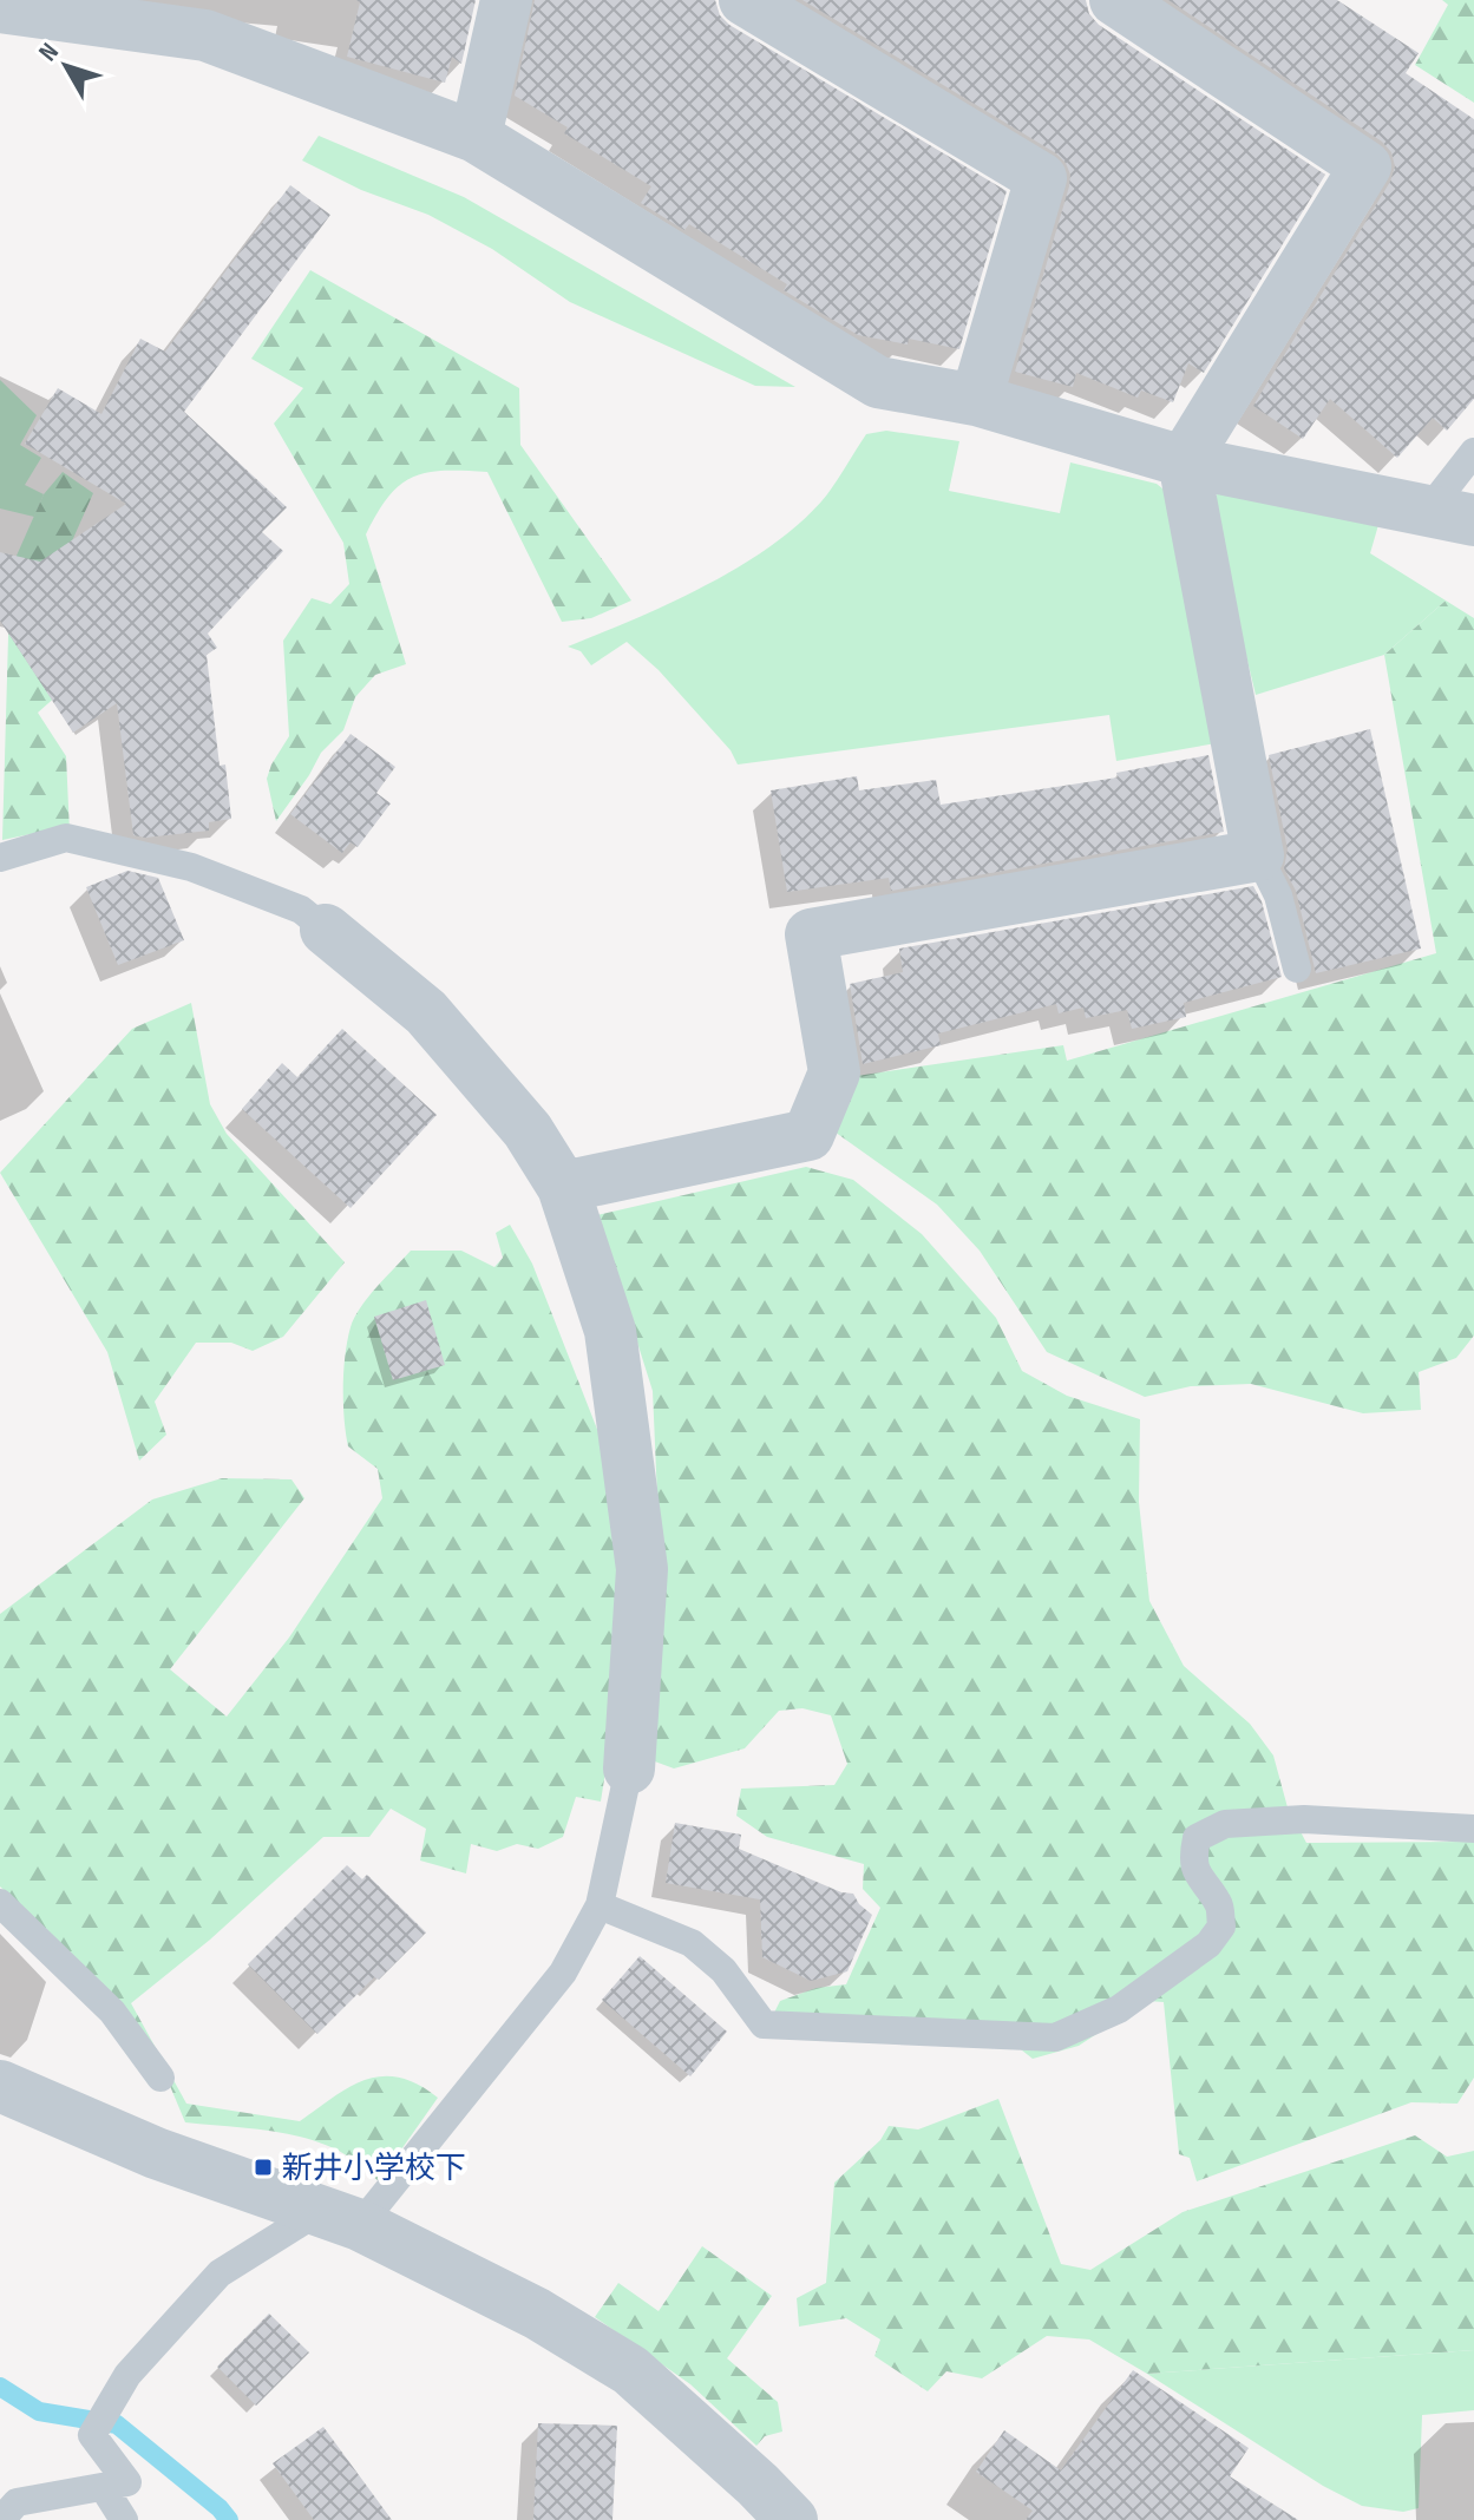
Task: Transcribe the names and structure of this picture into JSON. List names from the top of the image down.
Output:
{
  "places": {
    "transit": ["新井小学校下"]
  },
  "north": "top left"
}
